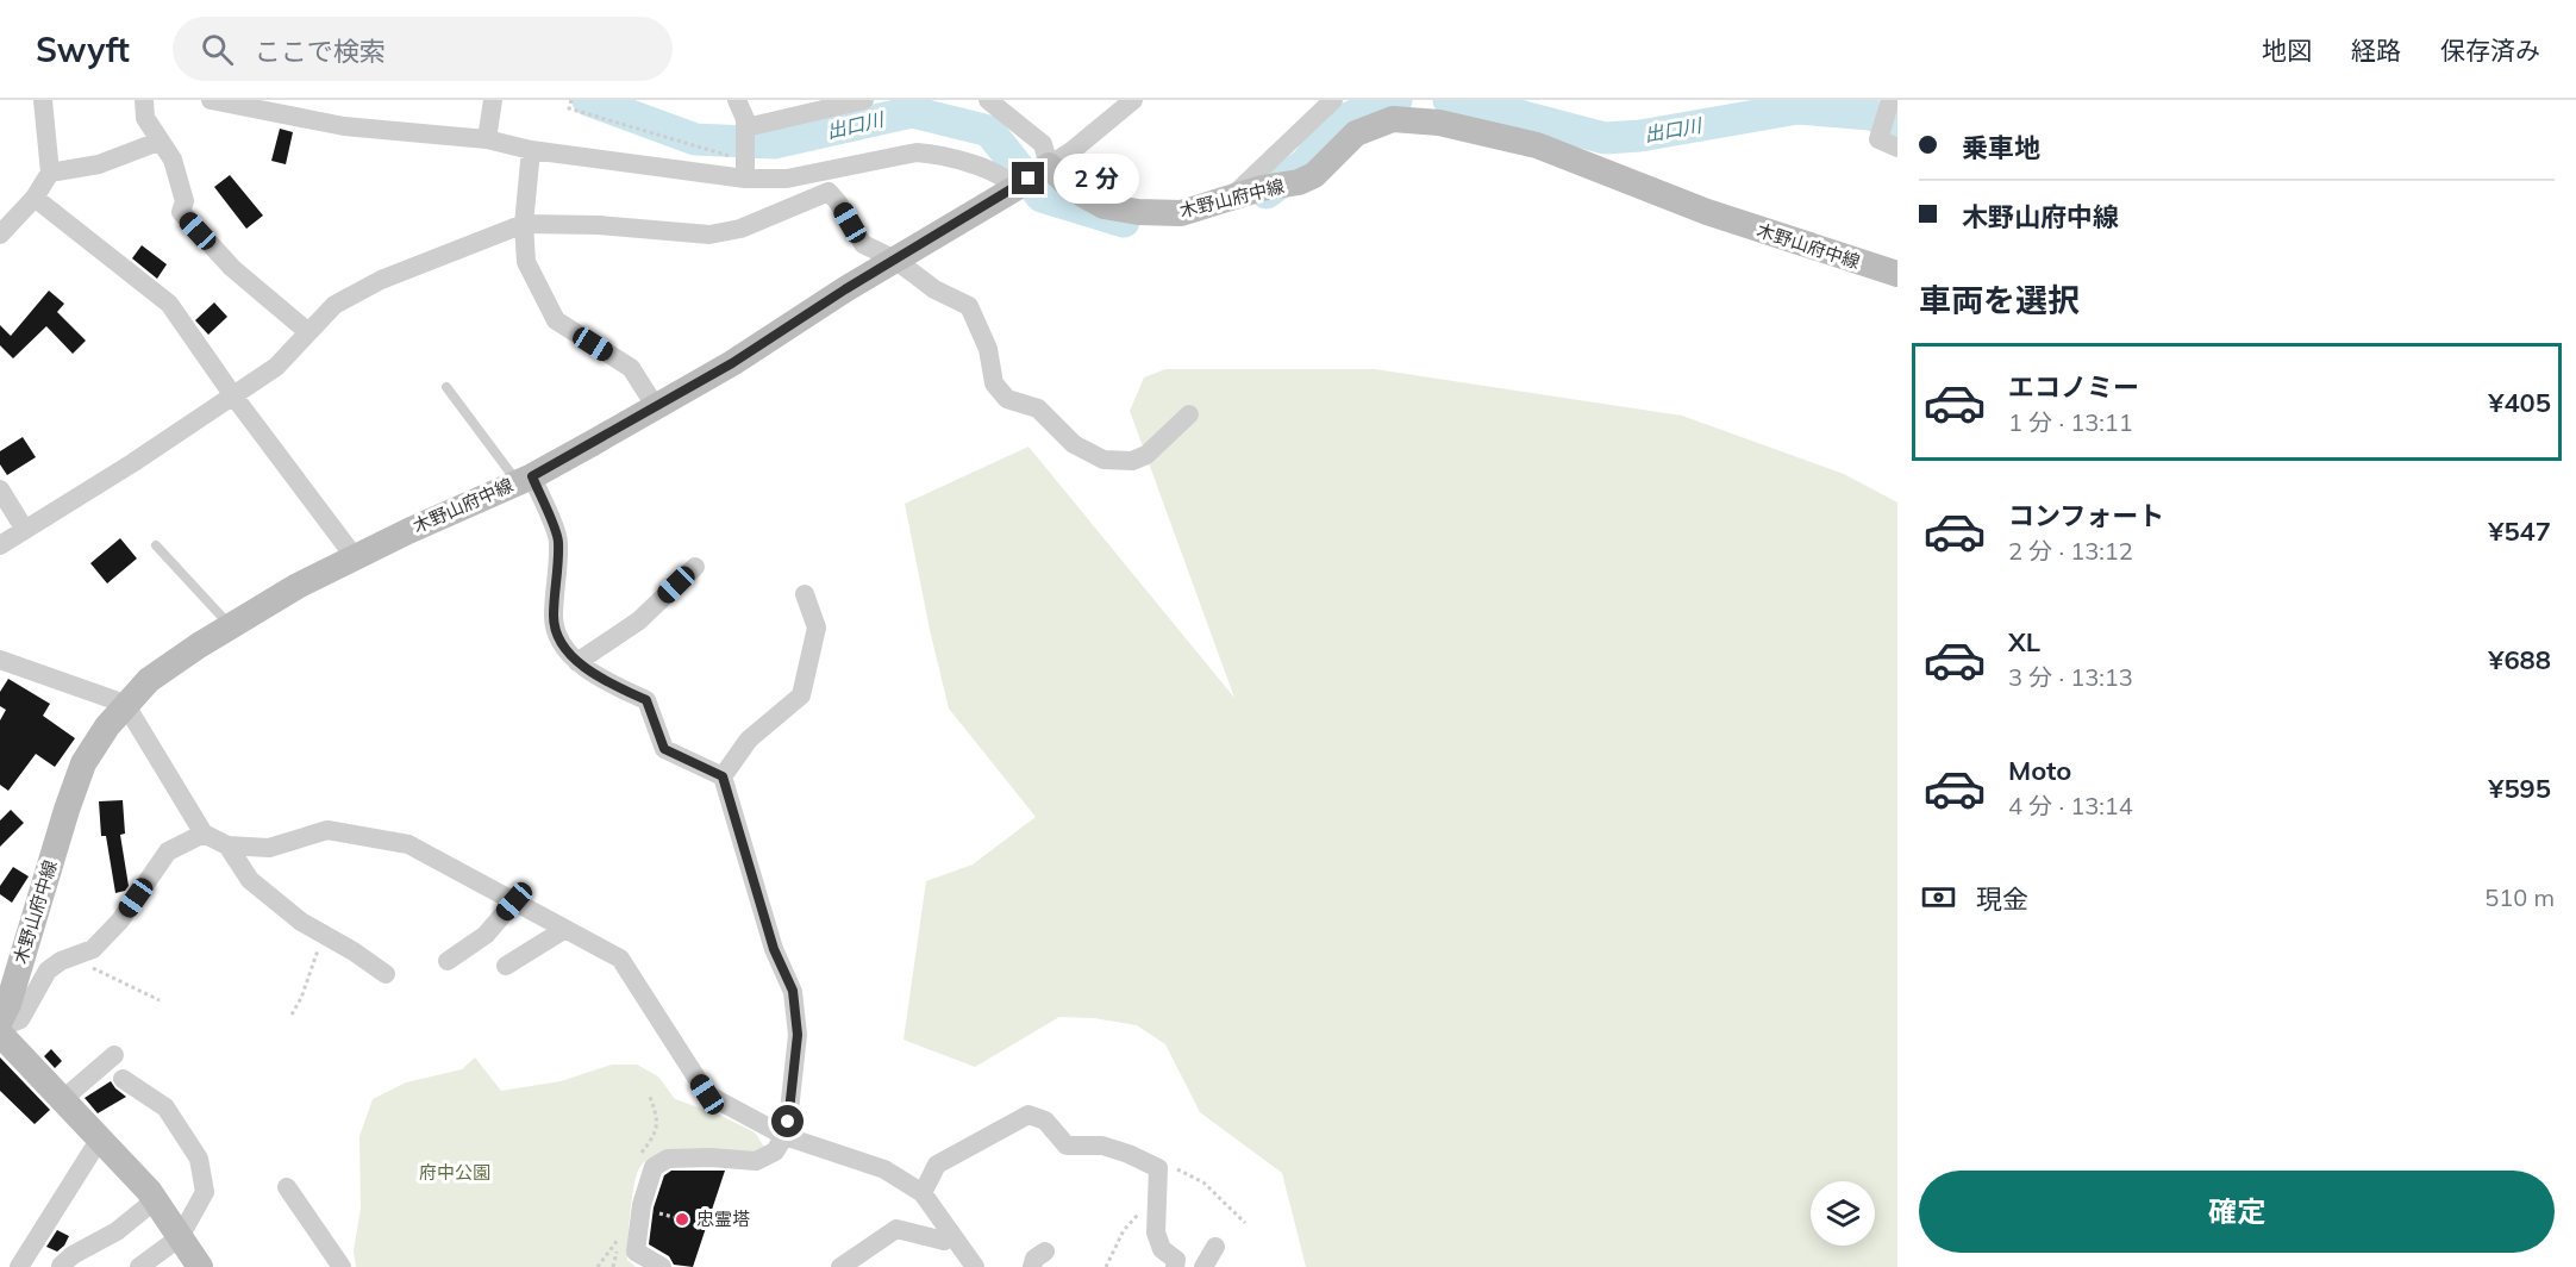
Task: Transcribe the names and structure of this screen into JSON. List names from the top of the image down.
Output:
{
  "streets": {
    "main road": ["木野山府中線"]
  },
  "water": ["出口川"],
  "parks": ["府中公園"],
  "places": ["忠霊塔"],
  "page": {
    "header": "Swyft",
    "search": "ここで検索",
    "nav": ["地図", "経路", "保存済み"],
    "banner": ["乗車地", "木野山府中線"],
    "bubble": "2 分",
    "heading": "車両を選択",
    "list": [
      {
        "name": "エコノミー",
        "note": "1 分 · 13:11",
        "value": "¥405"
      },
      {
        "name": "コンフォート",
        "note": "2 分 · 13:12",
        "value": "¥547"
      },
      {
        "name": "XL",
        "note": "3 分 · 13:13",
        "value": "¥688"
      },
      {
        "name": "Moto",
        "note": "4 分 · 13:14",
        "value": "¥595"
      }
    ],
    "pay": ["現金", "510 m"],
    "buttons": "確定"
  }
}
